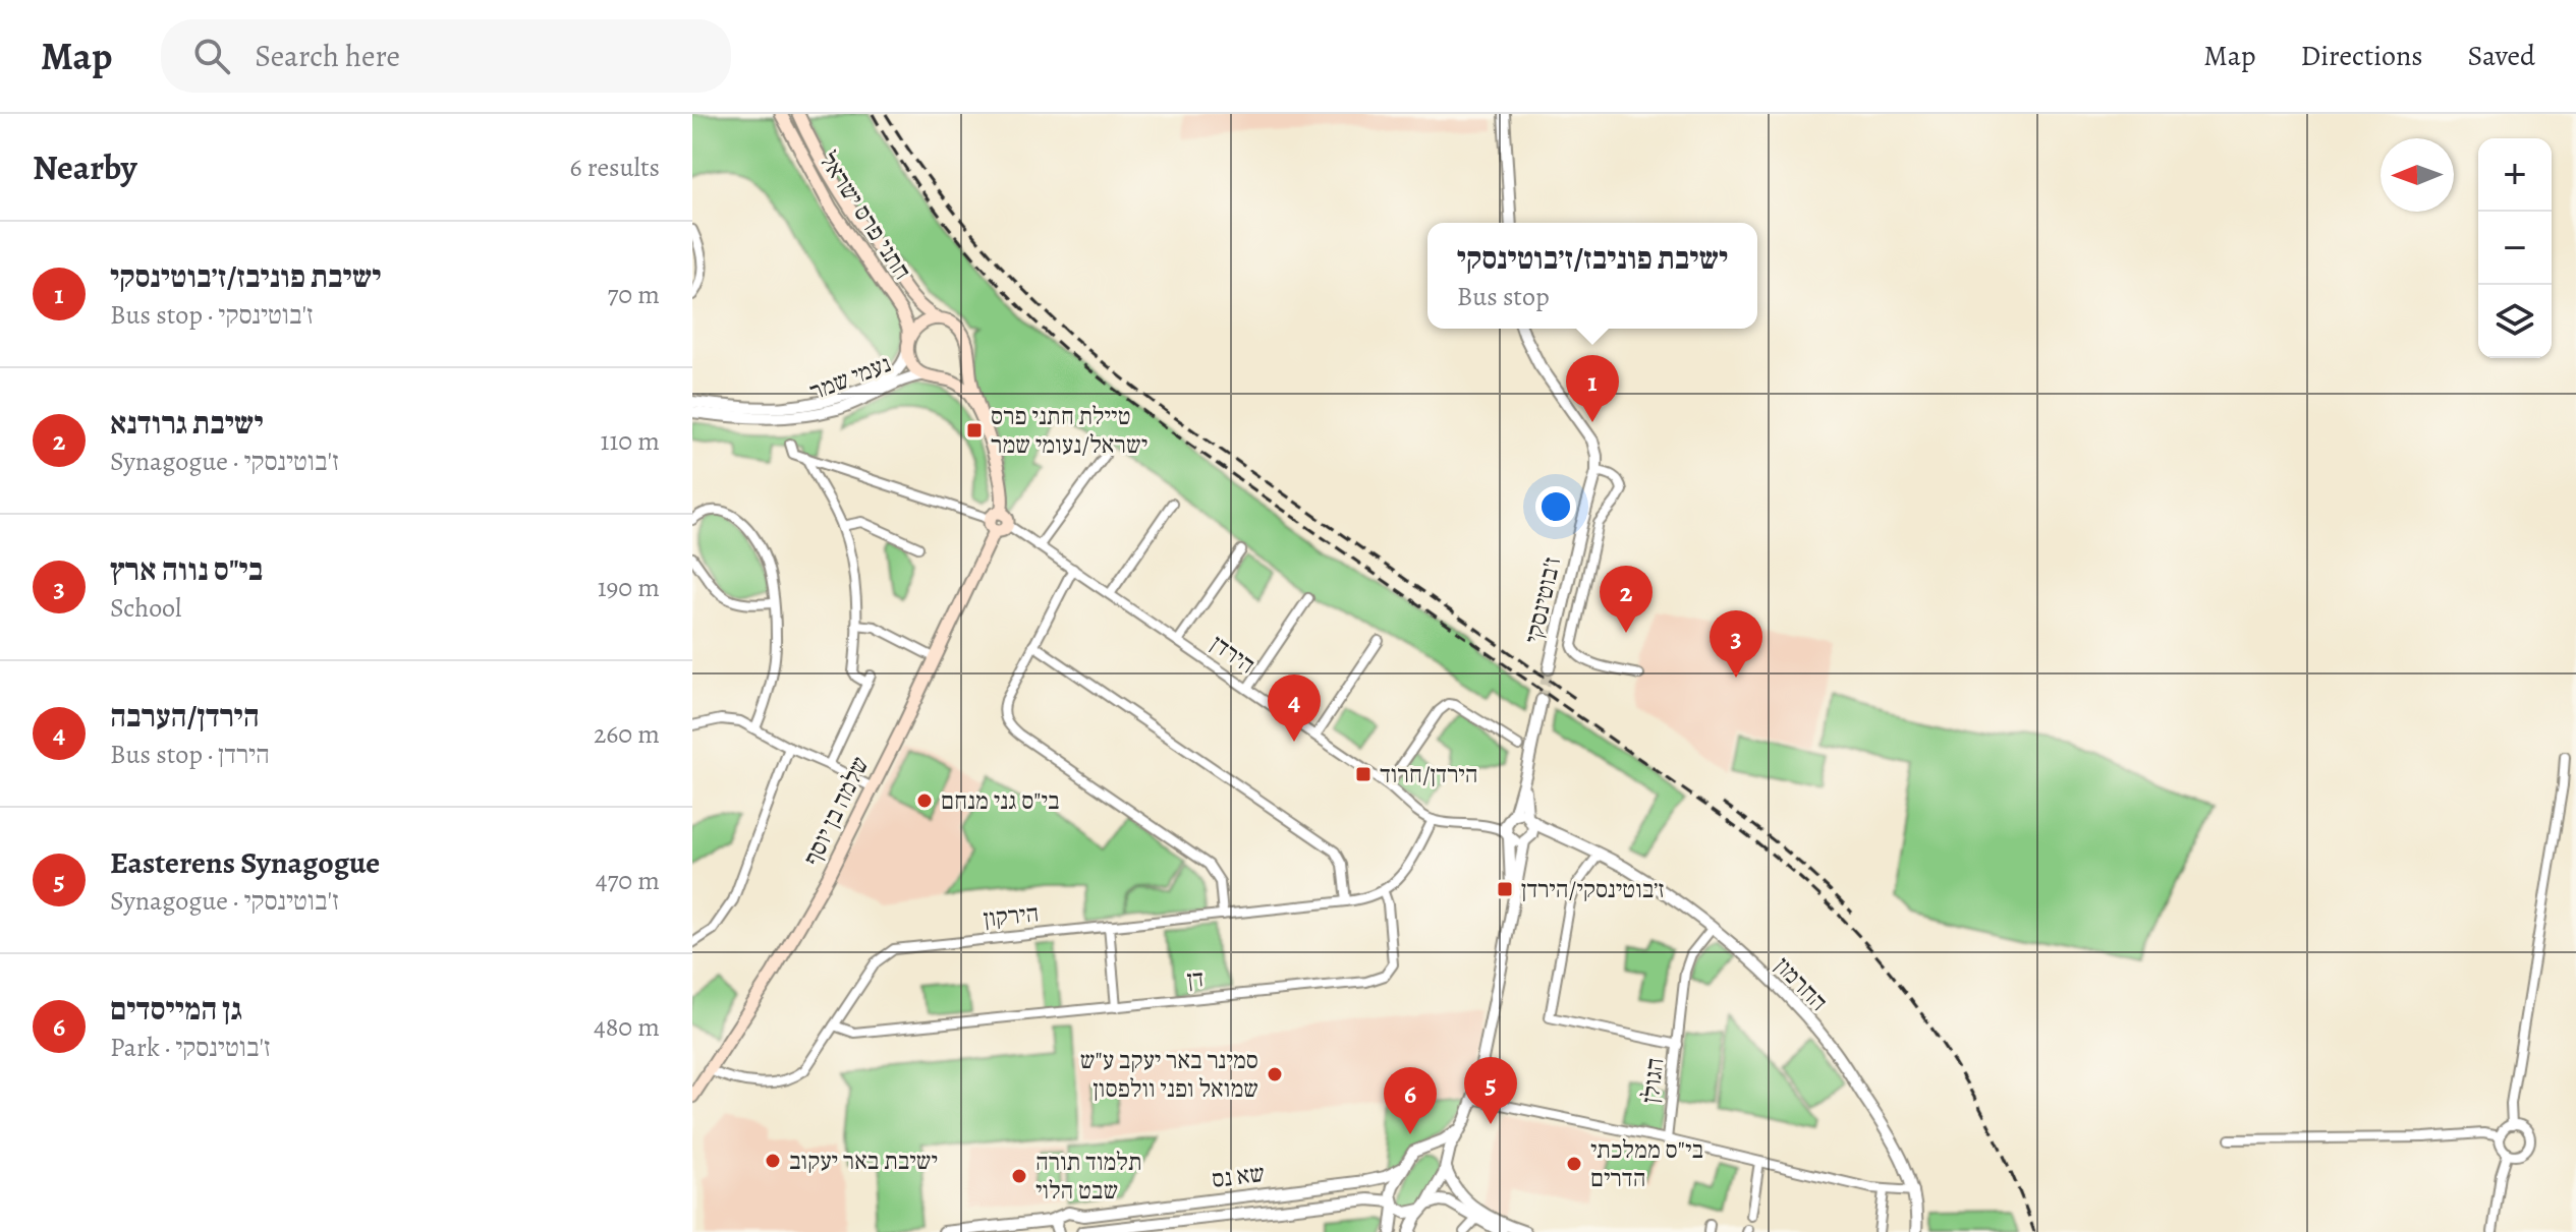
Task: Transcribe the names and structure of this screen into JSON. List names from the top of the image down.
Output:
{
  "streets": {
    "main road": ["חתני פרס ישראל", "שלמה בן יוסף"],
    "street": [
      "נעמי שמר",
      "ז'בוטינסקי",
      "הירדן",
      "הירקון",
      "דן",
      "החרמון",
      "הגולן",
      "שא נס"
    ]
  },
  "crossings": [
    ["חתני פרס ישראל", "נעמי שמר"],
    ["הירדן", "שלמה בן יוסף"],
    ["שלמה בן יוסף", "הירקון"],
    ["הירקון", "דן"],
    ["החרמון", "הגולן"]
  ],
  "places": {
    "transit": ["טיילת חתני פרס ישראל/נעומי שמר", "הירדן/חרוד", "ז׳בוטינסקי/הירדן"],
    "other": [
      "בי\"ס גני מנחם",
      "סמינר באר יעקב ע\"ש שמואל ופני וולפסון",
      "ישיבת באר יעקוב",
      "בי\"ס ממלכתי הדרים",
      "תלמוד תורה שבט הלוי"
    ]
  },
  "north": "left",
  "page": {
    "header": "Map",
    "search": "Search here",
    "nav": ["Map", "Directions", "Saved"],
    "heading": ["Nearby", "6 results"],
    "map_buttons": ["+", "−"],
    "list": [
      {
        "mark": "1",
        "name": "ישיבת פוניבז/ז׳בוטינסקי",
        "note": "Bus stop · ז'בוטינסקי",
        "value": "70 m"
      },
      {
        "mark": "2",
        "name": "ישיבת גרודנא",
        "note": "Synagogue · ז'בוטינסקי",
        "value": "110 m"
      },
      {
        "mark": "3",
        "name": "בי\"ס נווה ארץ",
        "note": "School",
        "value": "190 m"
      },
      {
        "mark": "4",
        "name": "הירדן/הערבה",
        "note": "Bus stop · הירדן",
        "value": "260 m"
      },
      {
        "mark": "5",
        "name": "Easterens Synagogue",
        "note": "Synagogue · ז'בוטינסקי",
        "value": "470 m"
      },
      {
        "mark": "6",
        "name": "גן המייסדים",
        "note": "Park · ז'בוטינסקי",
        "value": "480 m"
      }
    ],
    "popup": ["ישיבת פוניבז/ז׳בוטינסקי", "Bus stop"],
    "pins": [
      "1",
      "2",
      "3",
      "4",
      "5",
      "6"
    ]
  }
}
